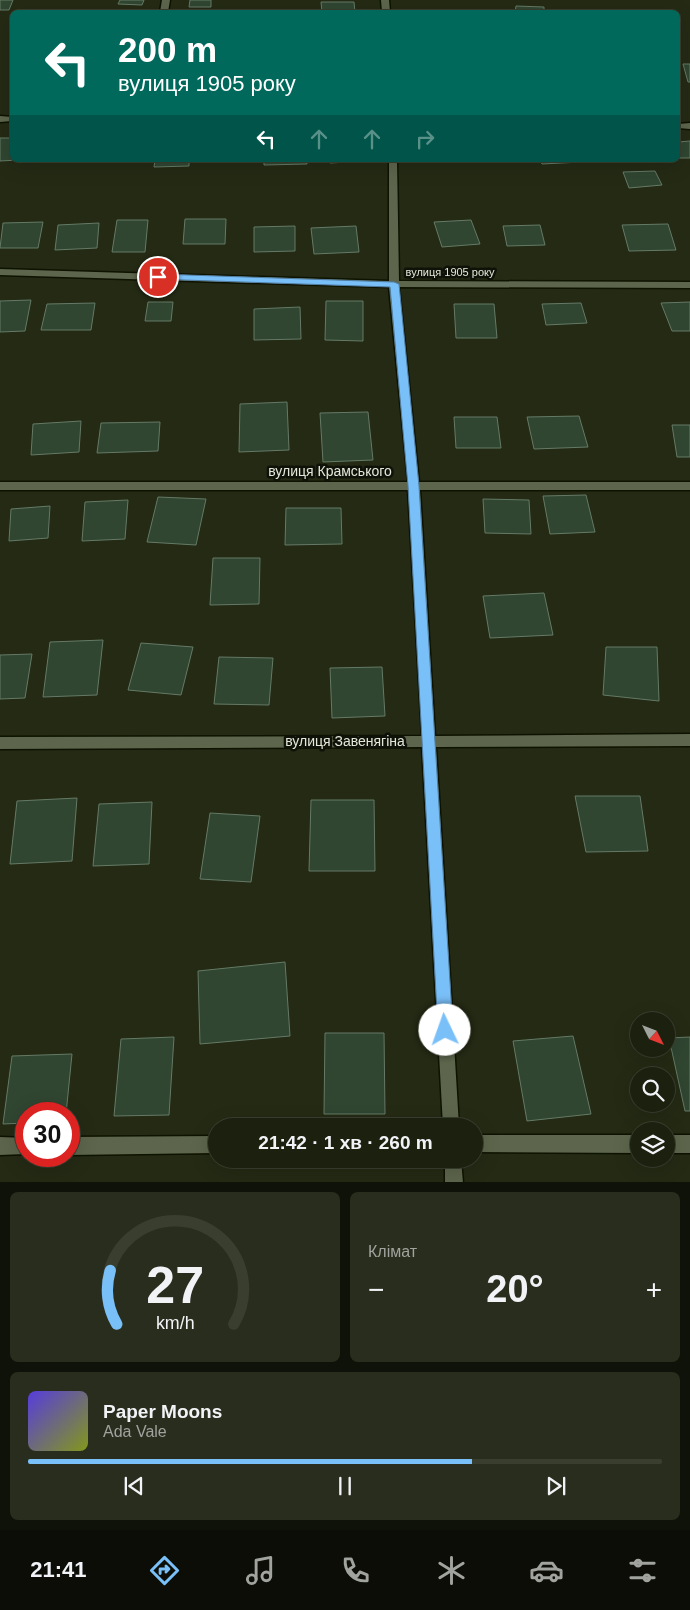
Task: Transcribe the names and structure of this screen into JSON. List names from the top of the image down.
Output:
{
  "streets": {
    "street": ["вулиця 1905 року", "вулиця Крамського", "вулиця Завенягіна"]
  },
  "north": "bottom right",
  "page": {
    "turn": ["200 m", "вулиця 1905 року"],
    "limit": "30",
    "trip": "21:42 · 1 хв · 260 m",
    "tile": "Клімат",
    "heat": ["−", "20°", "+"],
    "song": ["Paper Moons", "Ada Vale"],
    "tabs": "21:41",
    "gauge": ["27", "km/h"]
  }
}
